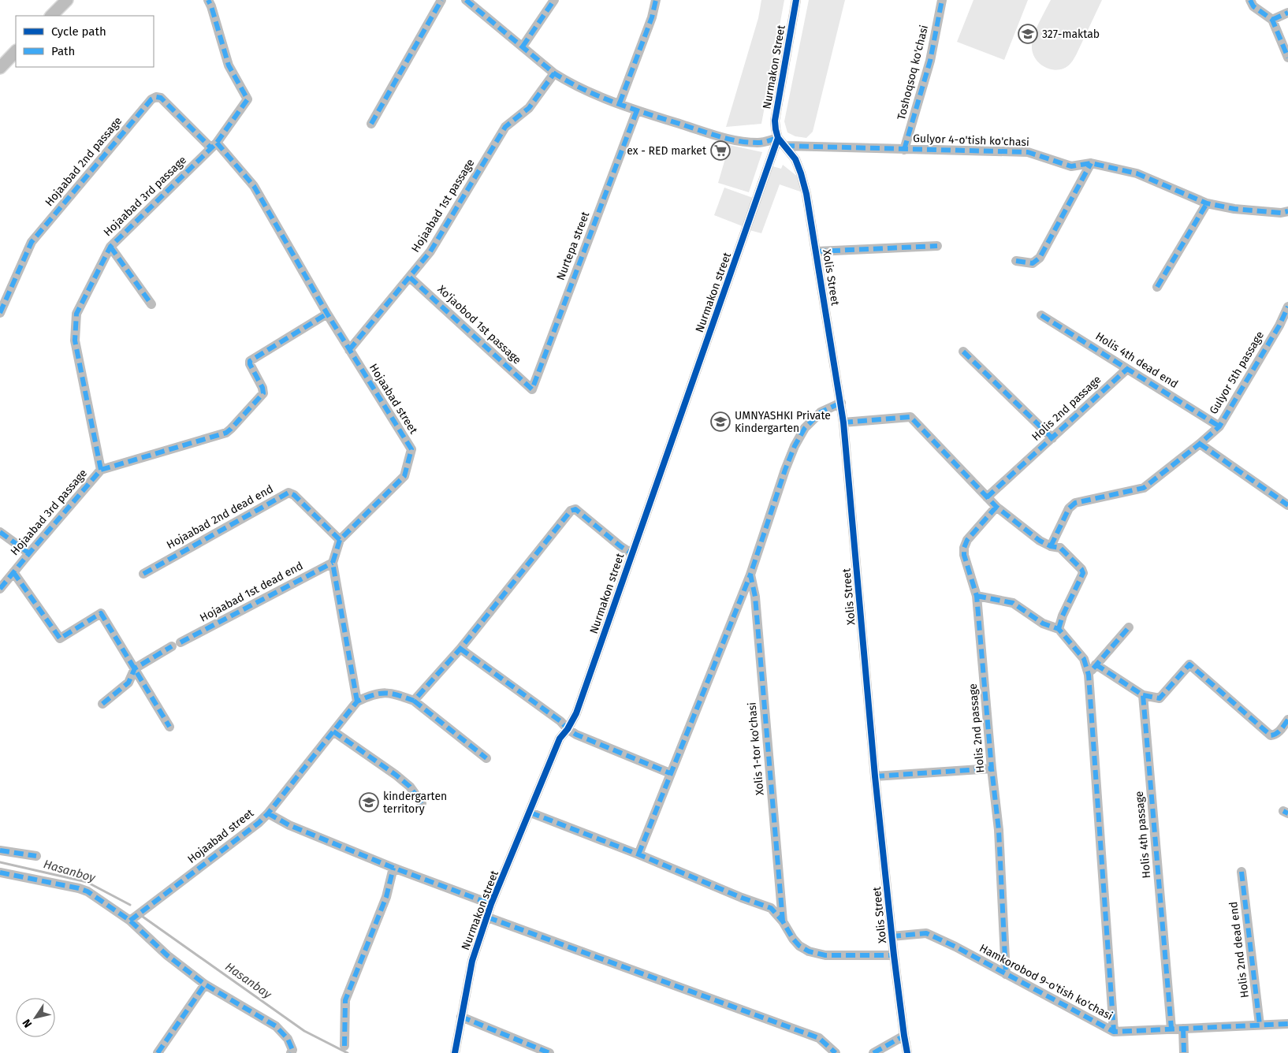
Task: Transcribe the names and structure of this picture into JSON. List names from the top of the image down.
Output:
{
  "streets": {
    "street": [
      "Nurmakon Street",
      "Toshoqsoq ko'chasi",
      "Gulyor 4-o'tish ko'chasi",
      "Hojaabad 2nd passage",
      "Hojaabad 3rd passage",
      "Hojaabad 1st passage",
      "Nurtepa street",
      "Xolis Street",
      "Nurmakon street",
      "Xo'jaobod 1st passage",
      "Holis 4th dead end",
      "Gulyor 5th passage",
      "Hojaabad street",
      "Holis 2nd passage",
      "Hojaabad 2nd dead end",
      "Hojaabad 1st dead end",
      "Xolis 1-tor ko'chasi",
      "Holis 4th passage",
      "Holis 2nd dead end",
      "Hamkorobod 9-o'tish ko'chasi"
    ]
  },
  "crossings": [
    ["Nurmakon Street", "Gulyor 4-o'tish ko'chasi"],
    ["Nurmakon Street", "Xolis Street"],
    ["Nurmakon Street", "Nurmakon street"],
    ["Toshoqsoq ko'chasi", "Gulyor 4-o'tish ko'chasi"],
    ["Gulyor 4-o'tish ko'chasi", "Xolis Street"],
    ["Gulyor 4-o'tish ko'chasi", "Nurmakon street"],
    ["Hojaabad 2nd passage", "Hojaabad 3rd passage"],
    ["Hojaabad 2nd passage", "Hojaabad street"],
    ["Hojaabad 3rd passage", "Hojaabad street"],
    ["Hojaabad 1st passage", "Xo'jaobod 1st passage"],
    ["Hojaabad 1st passage", "Hojaabad street"],
    ["Nurtepa street", "Xo'jaobod 1st passage"],
    ["Xolis Street", "Nurmakon street"],
    ["Xolis Street", "Hamkorobod 9-o'tish ko'chasi"],
    ["Holis 4th dead end", "Gulyor 5th passage"],
    ["Holis 4th dead end", "Holis 2nd passage"],
    ["Hojaabad street", "Hojaabad 2nd dead end"],
    ["Hojaabad street", "Hojaabad 1st dead end"],
    ["Holis 2nd passage", "Hamkorobod 9-o'tish ko'chasi"],
    ["Holis 4th passage", "Hamkorobod 9-o'tish ko'chasi"],
    ["Holis 2nd dead end", "Hamkorobod 9-o'tish ko'chasi"]
  ],
  "water": ["Hasanboy", "Hasanbay"],
  "places": {
    "school or university": ["327-maktab", "UMNYASHKI Private Kindergarten", "kindergarten territory"],
    "supermarket": ["ex - RED market"]
  },
  "legend": ["Cycle path", "Path"],
  "north": "bottom left"
}
